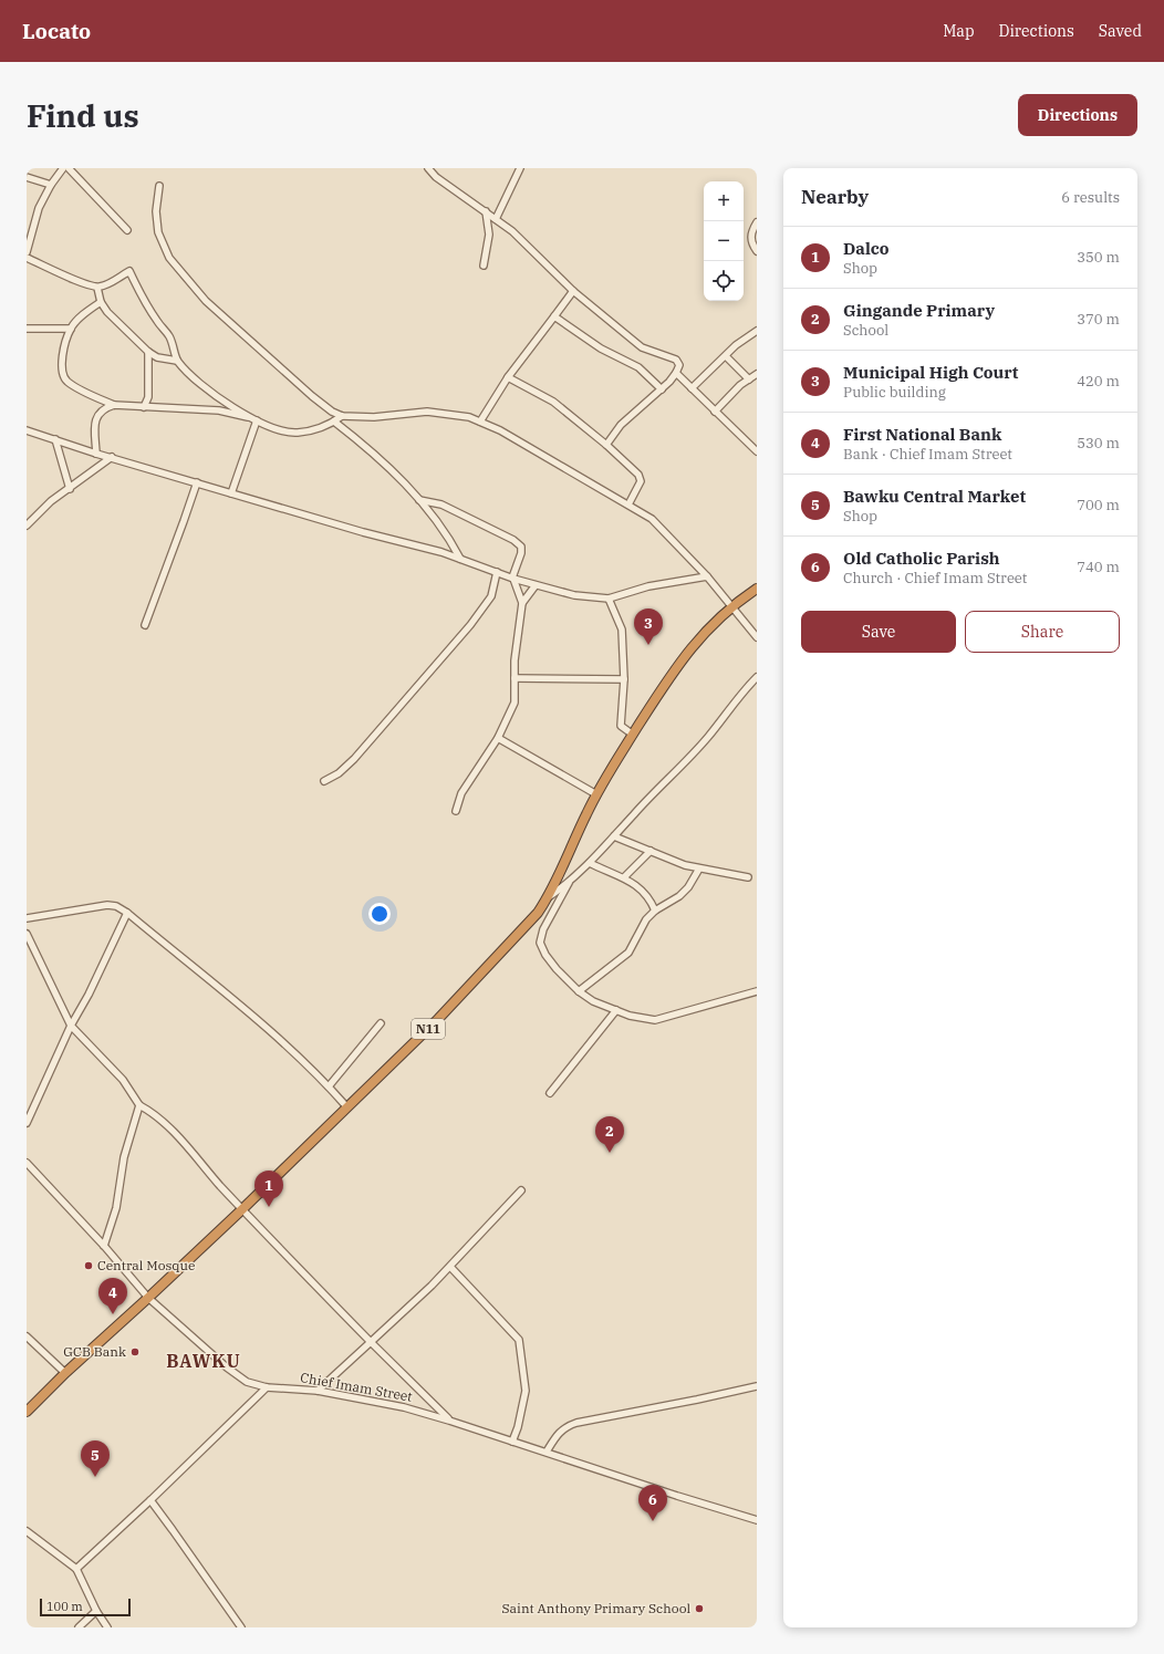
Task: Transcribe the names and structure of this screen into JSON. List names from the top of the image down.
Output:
{
  "streets": {
    "highway": ["N11"],
    "street": ["Chief Imam Street"]
  },
  "crossings": [
    ["N11", "Chief Imam Street"]
  ],
  "districts": ["BAWKU"],
  "places": ["Central Mosque", "GCB Bank", "Saint Anthony Primary School"],
  "scale_bar": "100 m",
  "page": {
    "header": "Locato",
    "nav": ["Map", "Directions", "Saved"],
    "buttons": [
      "Directions",
      ["Save", "Share"]
    ],
    "title": "Find us",
    "heading": ["Nearby", "6 results"],
    "map_buttons": ["+", "−"],
    "list": [
      {
        "mark": "1",
        "name": "Dalco",
        "note": "Shop",
        "value": "350 m"
      },
      {
        "mark": "2",
        "name": "Gingande Primary",
        "note": "School",
        "value": "370 m"
      },
      {
        "mark": "3",
        "name": "Municipal High Court",
        "note": "Public building",
        "value": "420 m"
      },
      {
        "mark": "4",
        "name": "First National Bank",
        "note": "Bank · Chief Imam Street",
        "value": "530 m"
      },
      {
        "mark": "5",
        "name": "Bawku Central Market",
        "note": "Shop",
        "value": "700 m"
      },
      {
        "mark": "6",
        "name": "Old Catholic Parish",
        "note": "Church · Chief Imam Street",
        "value": "740 m"
      }
    ],
    "pins": [
      "3",
      "2",
      "1",
      "4",
      "5",
      "6"
    ],
    "scale": "100 m"
  }
}
